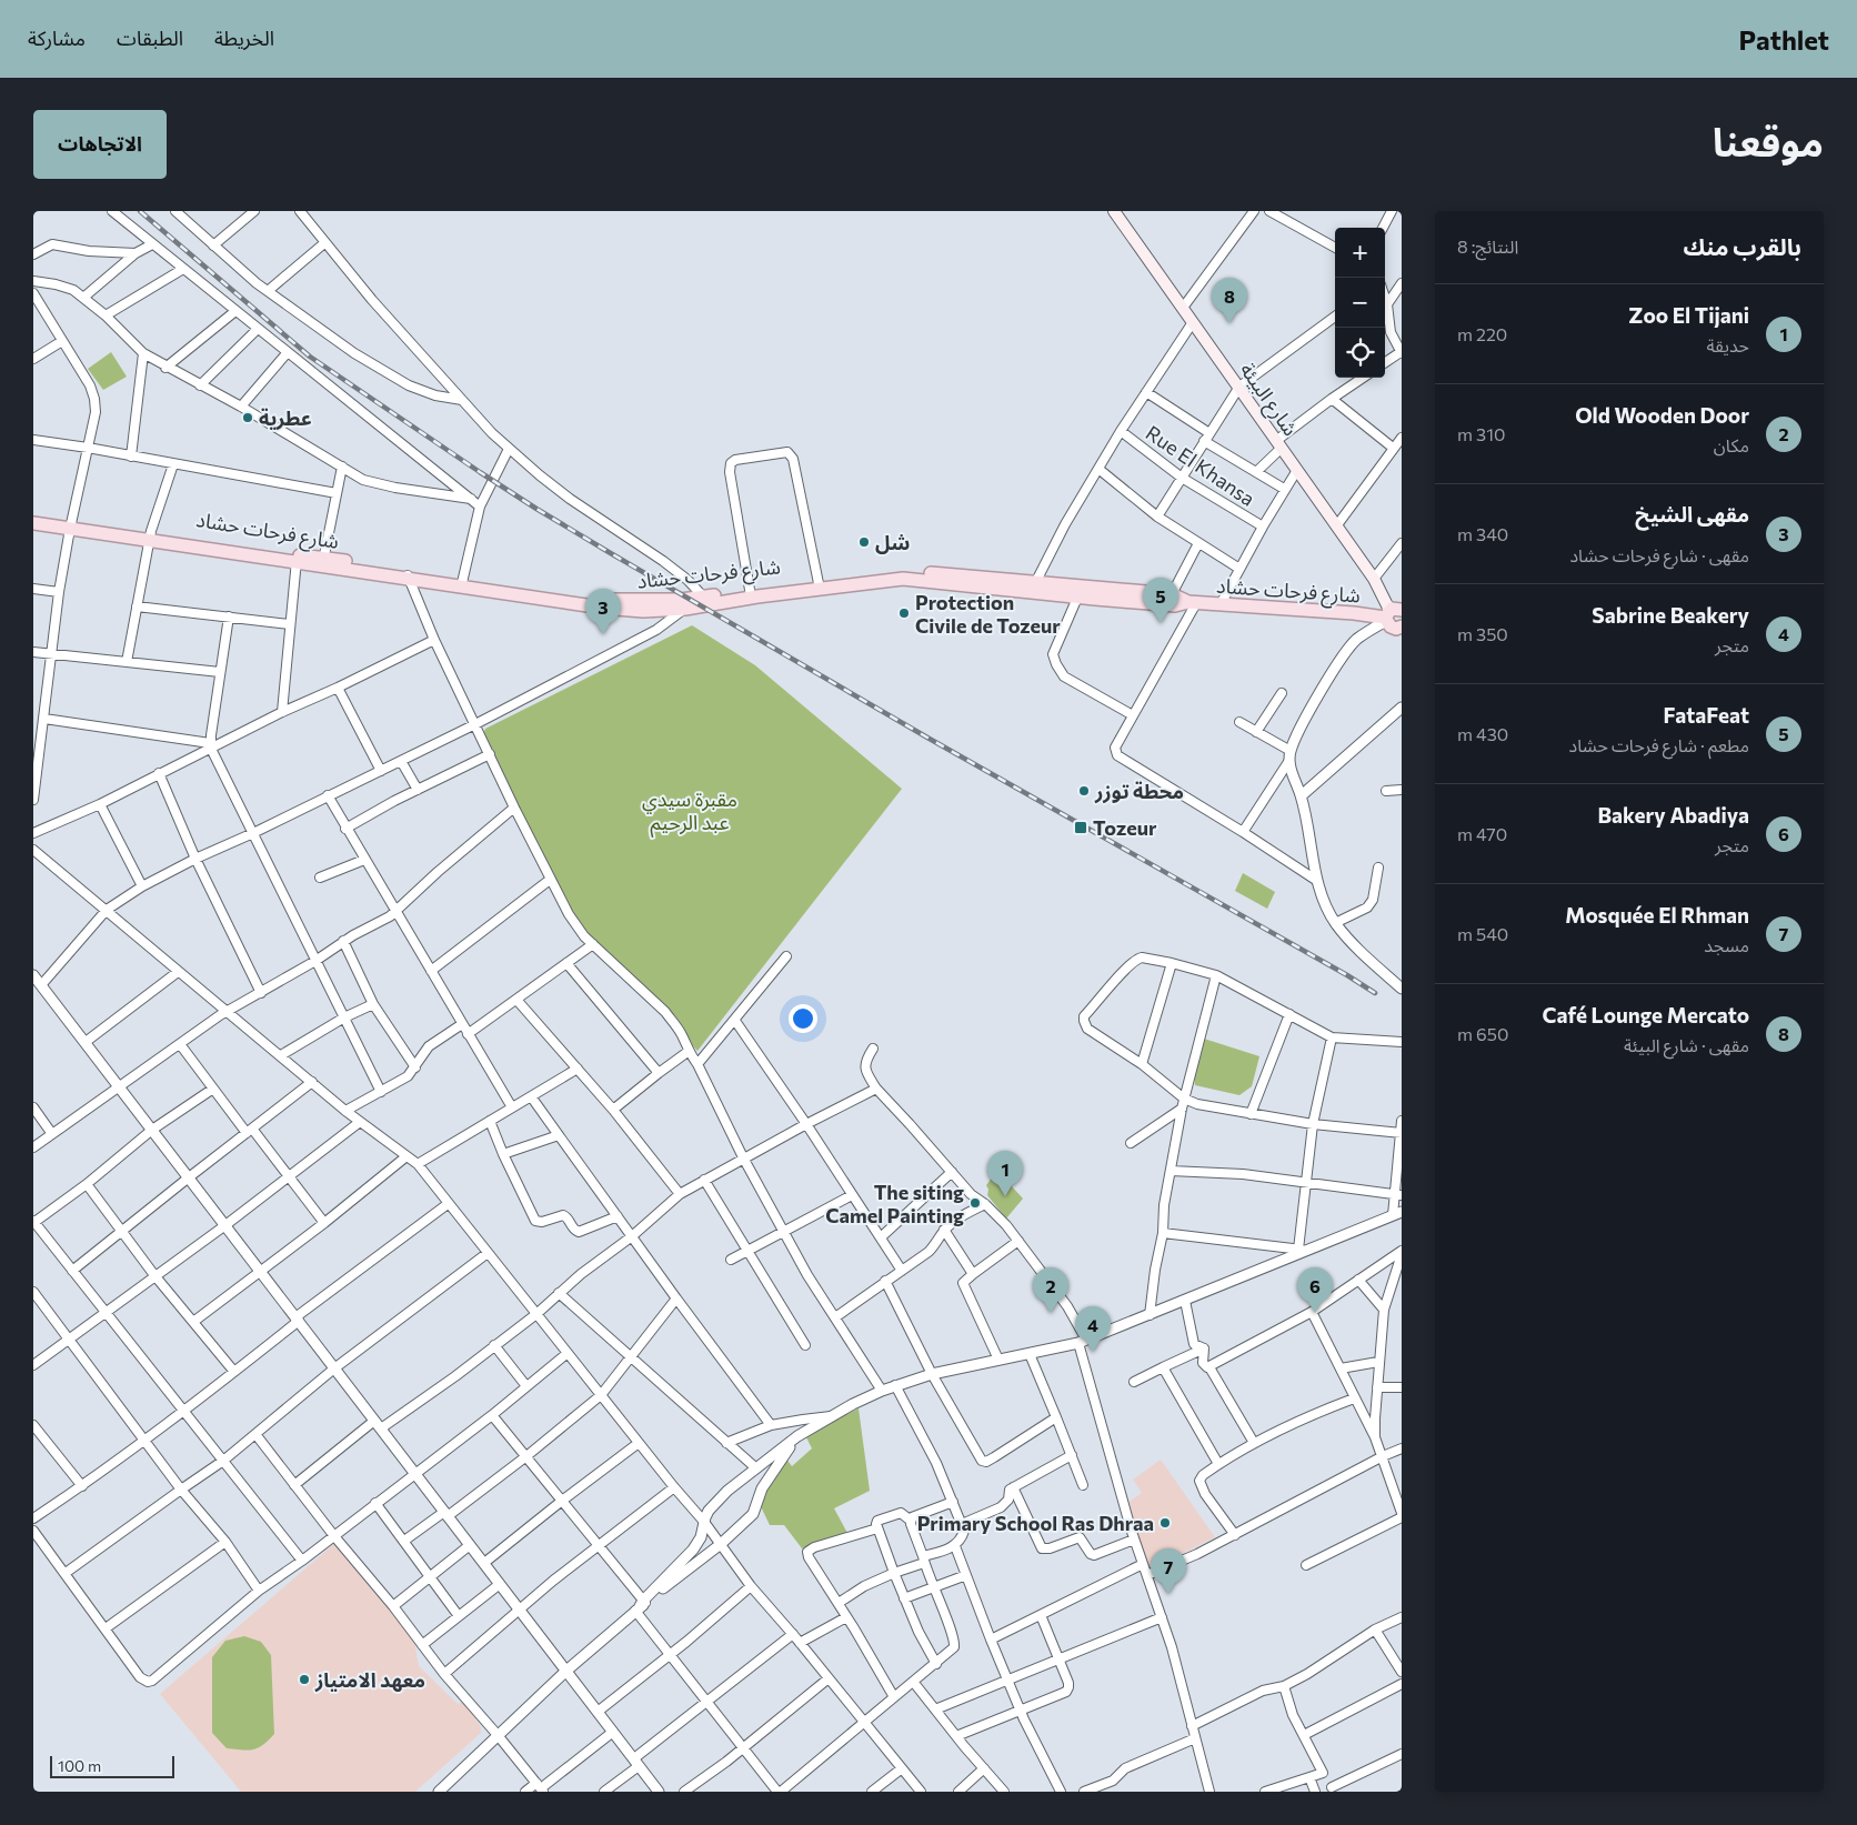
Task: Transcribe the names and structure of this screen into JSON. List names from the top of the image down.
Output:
{
  "streets": {
    "main road": ["شارع البيئة", "شارع فرحات حشاد"],
    "street": ["Rue El Khansa"]
  },
  "crossings": [
    ["شارع البيئة", "شارع فرحات حشاد"]
  ],
  "parks": ["مقبرة سيدي عبد الرحيم"],
  "places": {
    "other": [
      "عطرية",
      "شل",
      "Protection Civile de Tozeur",
      "محطة توزر",
      "The siting Camel Painting",
      "Primary School Ras Dhraa",
      "معهد الامتياز"
    ],
    "transit": ["Tozeur"]
  },
  "scale_bar": "100 m",
  "page": {
    "header": "Pathlet",
    "nav": ["الخريطة", "الطبقات", "مشاركة"],
    "title": "موقعنا",
    "buttons": "الاتجاهات",
    "heading": ["بالقرب منك", "النتائج: 8"],
    "map_buttons": ["+", "−"],
    "pins": [
      "8",
      "5",
      "3",
      "1",
      "2",
      "6",
      "4",
      "7"
    ],
    "list": [
      {
        "mark": "1",
        "name": "Zoo El Tijani",
        "note": "حديقة",
        "value": "220 m"
      },
      {
        "mark": "2",
        "name": "Old Wooden Door",
        "note": "مكان",
        "value": "310 m"
      },
      {
        "mark": "3",
        "name": "مقهى الشيخ",
        "note": "مقهى · شارع فرحات حشاد",
        "value": "340 m"
      },
      {
        "mark": "4",
        "name": "Sabrine Beakery",
        "note": "متجر",
        "value": "350 m"
      },
      {
        "mark": "5",
        "name": "FataFeat",
        "note": "مطعم · شارع فرحات حشاد",
        "value": "430 m"
      },
      {
        "mark": "6",
        "name": "Bakery Abadiya",
        "note": "متجر",
        "value": "470 m"
      },
      {
        "mark": "7",
        "name": "Mosquée El Rhman",
        "note": "مسجد",
        "value": "540 m"
      },
      {
        "mark": "8",
        "name": "Café Lounge Mercato",
        "note": "مقهى · شارع البيئة",
        "value": "650 m"
      }
    ],
    "scale": "100 m"
  }
}
